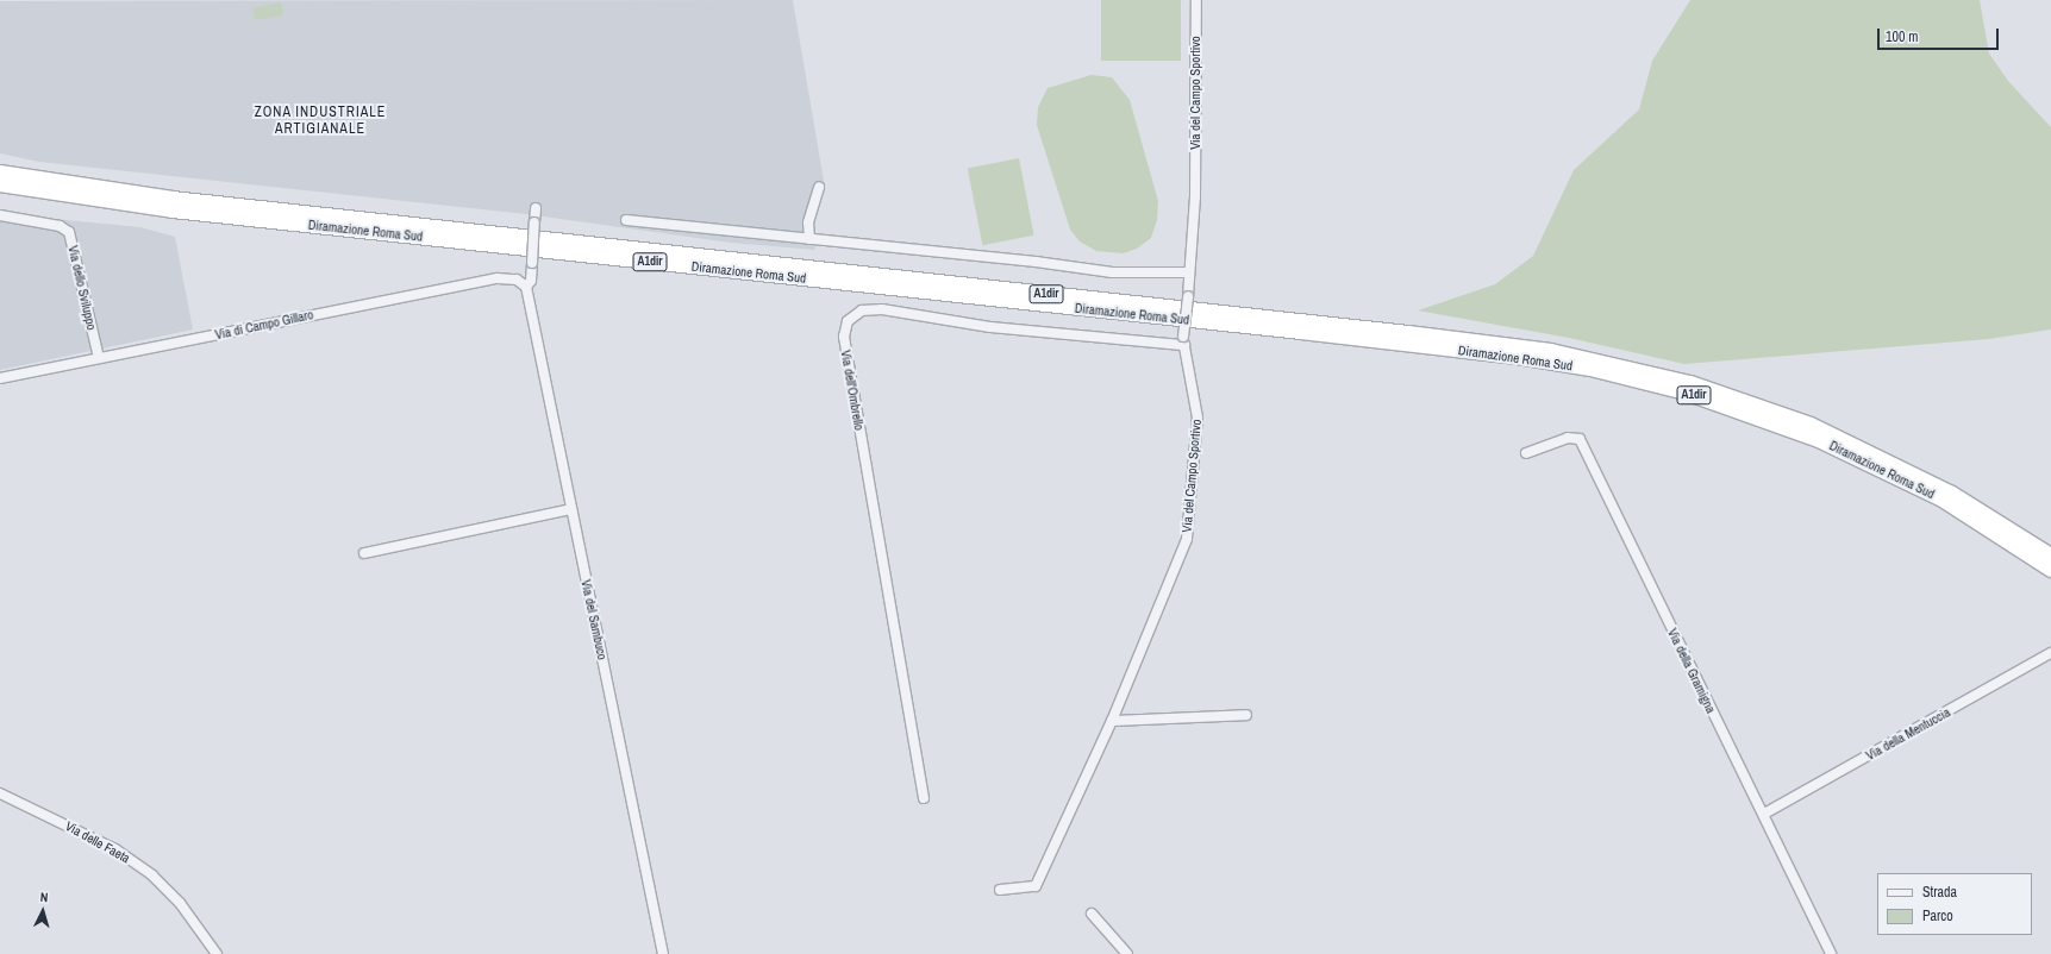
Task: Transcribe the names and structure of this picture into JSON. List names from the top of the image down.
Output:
{
  "streets": {
    "highway": ["Diramazione Roma Sud", "A1dir"],
    "street": [
      "Via del Campo Sportivo",
      "Via dello Sviluppo",
      "Via di Campo Gillaro",
      "Via dell'Ombrello",
      "Via del Sambuco",
      "Via della Gramigna",
      "Via della Mentuccia",
      "Via delle Faeta"
    ]
  },
  "crossings": [
    ["Via del Campo Sportivo", "Via dell'Ombrello"],
    ["Via dello Sviluppo", "Via di Campo Gillaro"],
    ["Via di Campo Gillaro", "Via del Sambuco"],
    ["Via della Gramigna", "Via della Mentuccia"]
  ],
  "districts": ["ZONA INDUSTRIALE ARTIGIANALE"],
  "legend": ["Strada", "Parco"],
  "scale_bar": "100 m",
  "north": "top"
}
